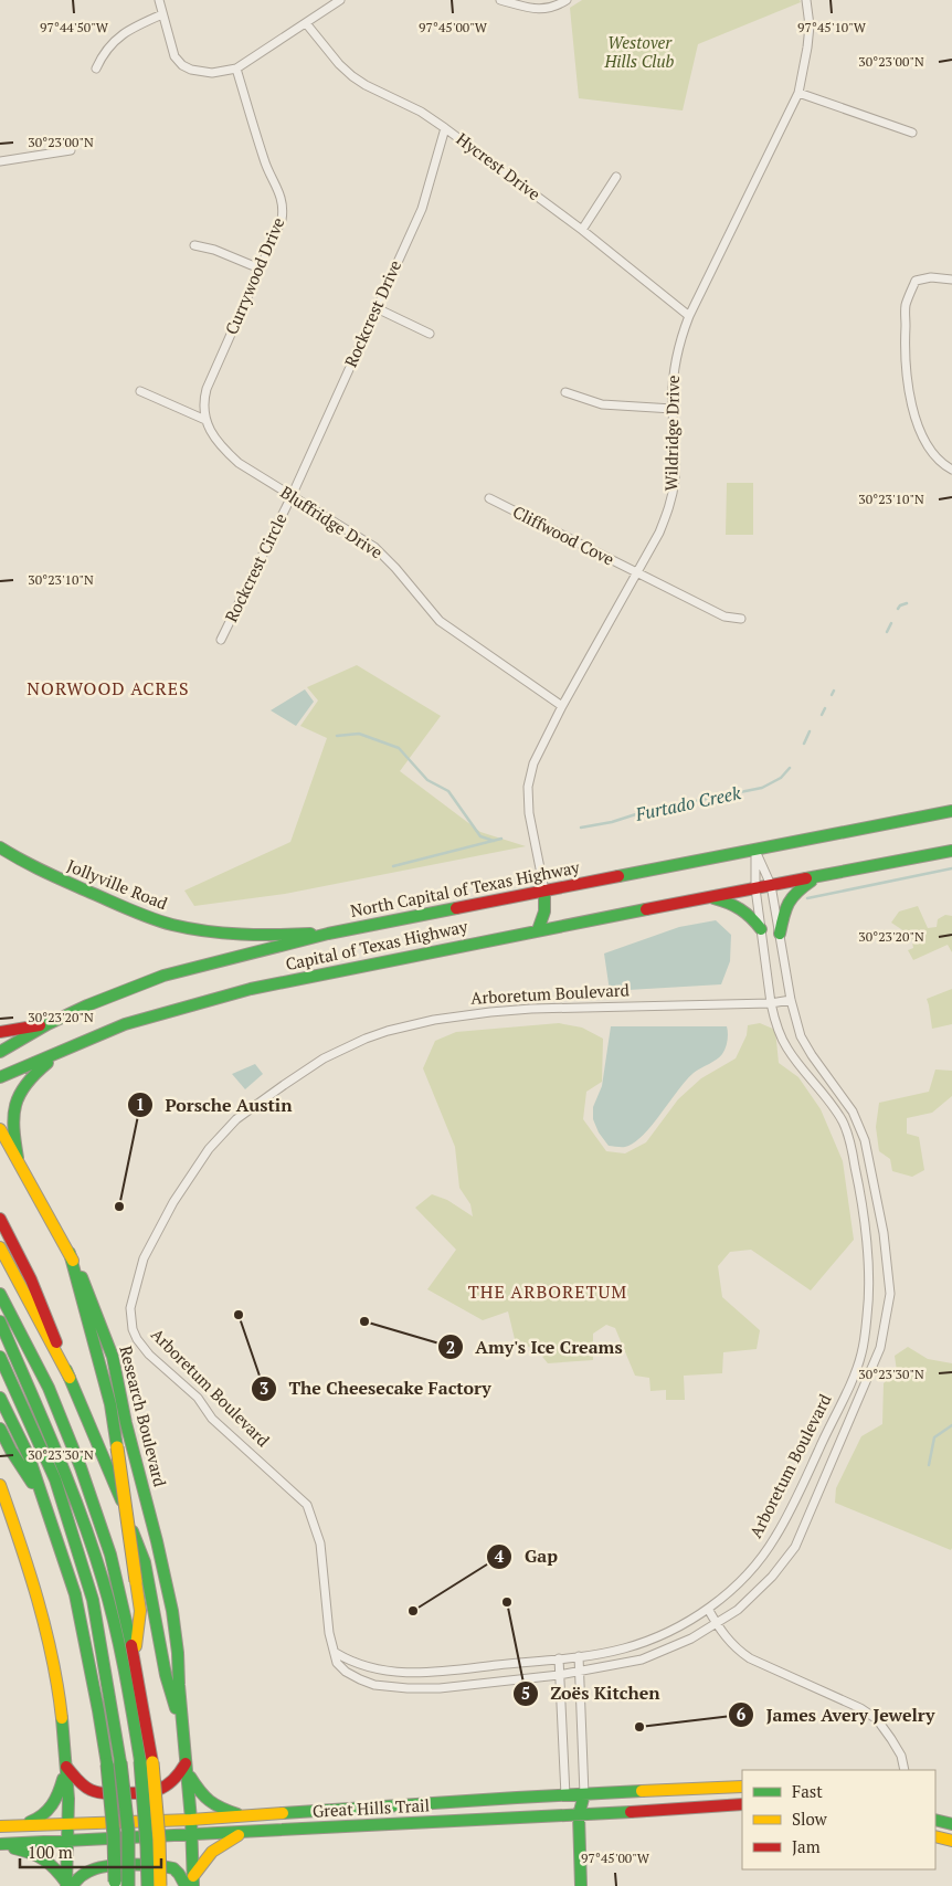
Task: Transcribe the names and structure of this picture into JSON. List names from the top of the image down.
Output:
{
  "streets": {
    "main road": [
      "Jollyville Road",
      "North Capital of Texas Highway",
      "Capital of Texas Highway",
      "Research Boulevard",
      "Great Hills Trail"
    ],
    "street": [
      "Hycrest Drive",
      "Currywood Drive",
      "Rockcrest Drive",
      "Wildridge Drive",
      "Bluffridge Drive",
      "Cliffwood Cove",
      "Rockcrest Circle",
      "Arboretum Boulevard"
    ]
  },
  "crossings": [
    ["Hycrest Drive", "Rockcrest Drive"],
    ["Hycrest Drive", "Wildridge Drive"],
    ["Currywood Drive", "Bluffridge Drive"],
    ["Rockcrest Drive", "Bluffridge Drive"],
    ["Rockcrest Drive", "Rockcrest Circle"],
    ["Wildridge Drive", "Bluffridge Drive"],
    ["Wildridge Drive", "Cliffwood Cove"],
    ["Wildridge Drive", "North Capital of Texas Highway"],
    ["Bluffridge Drive", "Rockcrest Circle"],
    ["Jollyville Road", "North Capital of Texas Highway"],
    ["North Capital of Texas Highway", "Arboretum Boulevard"],
    ["Capital of Texas Highway", "Arboretum Boulevard"],
    ["Research Boulevard", "Great Hills Trail"]
  ],
  "districts": ["NORWOOD ACRES", "THE ARBORETUM"],
  "water": ["Furtado Creek"],
  "parks": ["Westover Hills Club"],
  "places": [
    "Porsche Austin",
    "The Cheesecake Factory",
    "Amy's Ice Creams",
    "Zoës Kitchen",
    "Gap",
    "James Avery Jewelry"
  ],
  "legend": ["Fast", "Slow", "Jam"],
  "scale_bar": "100 m",
  "coordinates": [
    "97°44'50\"W",
    "97°45'00\"W",
    "97°45'10\"W",
    "30°23'00\"N",
    "30°23'10\"N",
    "30°23'20\"N",
    "30°23'30\"N"
  ]
}
